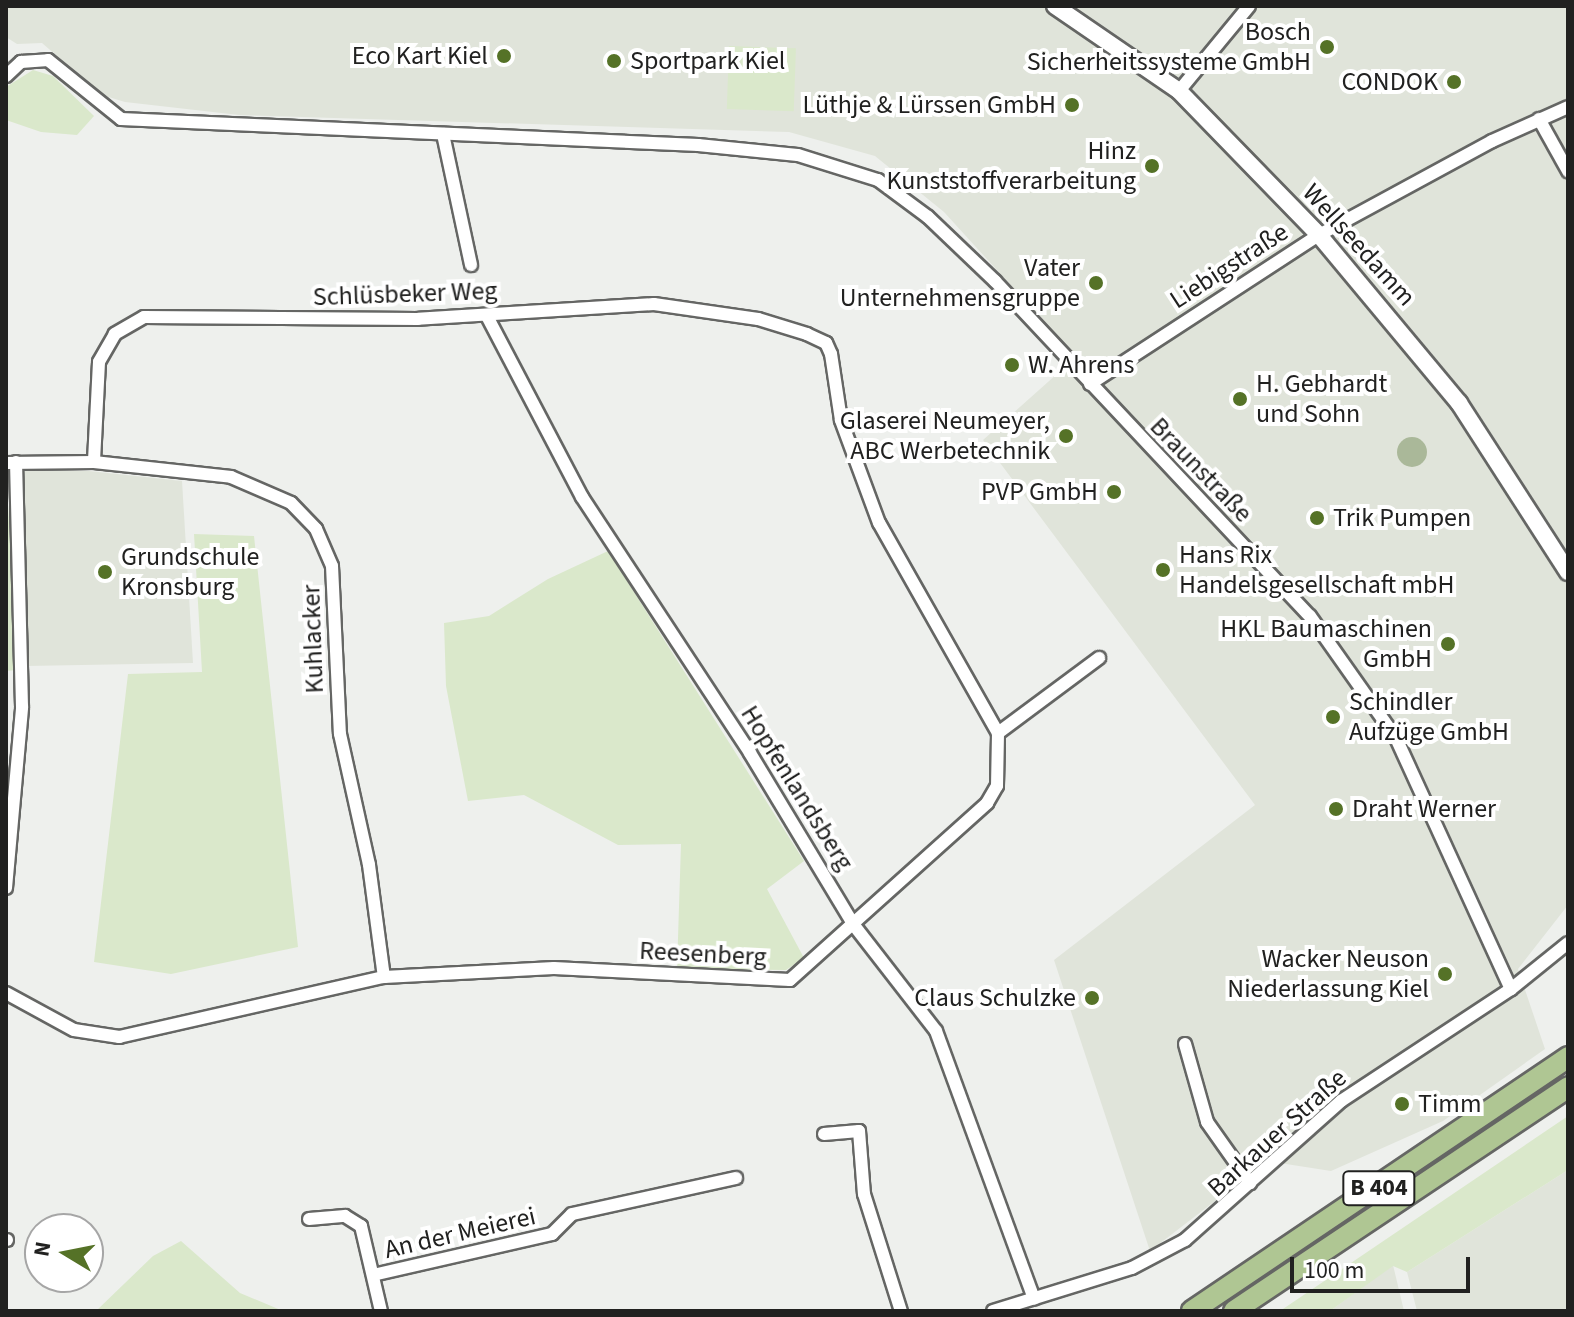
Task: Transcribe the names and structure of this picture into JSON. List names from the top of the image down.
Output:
{
  "streets": {
    "highway": ["B 404"],
    "main road": ["Wellseedamm"],
    "street": [
      "Liebigstraße",
      "Schlüsbeker Weg",
      "Braunstraße",
      "Kuhlacker",
      "Hopfenlandsberg",
      "Reesenberg",
      "Barkauer Straße",
      "An der Meierei"
    ]
  },
  "crossings": [
    ["Wellseedamm", "Liebigstraße"],
    ["Liebigstraße", "Braunstraße"],
    ["Schlüsbeker Weg", "Kuhlacker"],
    ["Schlüsbeker Weg", "Hopfenlandsberg"],
    ["Schlüsbeker Weg", "Reesenberg"],
    ["Braunstraße", "Barkauer Straße"],
    ["Kuhlacker", "Reesenberg"],
    ["Hopfenlandsberg", "Reesenberg"],
    ["Hopfenlandsberg", "Barkauer Straße"]
  ],
  "places": [
    "Bosch Sicherheitssysteme GmbH",
    "Eco Kart Kiel",
    "Sportpark Kiel",
    "CONDOK",
    "Lüthje & Lürssen GmbH",
    "Hinz Kunststoffverarbeitung",
    "Vater Unternehmensgruppe",
    "W. Ahrens",
    "H. Gebhardt und Sohn",
    "Glaserei Neumeyer, ABC Werbetechnik",
    "PVP GmbH",
    "Trik Pumpen",
    "Hans Rix Handelsgesellschaft mbH",
    "Grundschule Kronsburg",
    "HKL Baumaschinen GmbH",
    "Schindler Aufzüge GmbH",
    "Draht Werner",
    "Wacker Neuson Niederlassung Kiel",
    "Claus Schulzke",
    "Timm"
  ],
  "scale_bar": "100 m",
  "north": "left"
}
